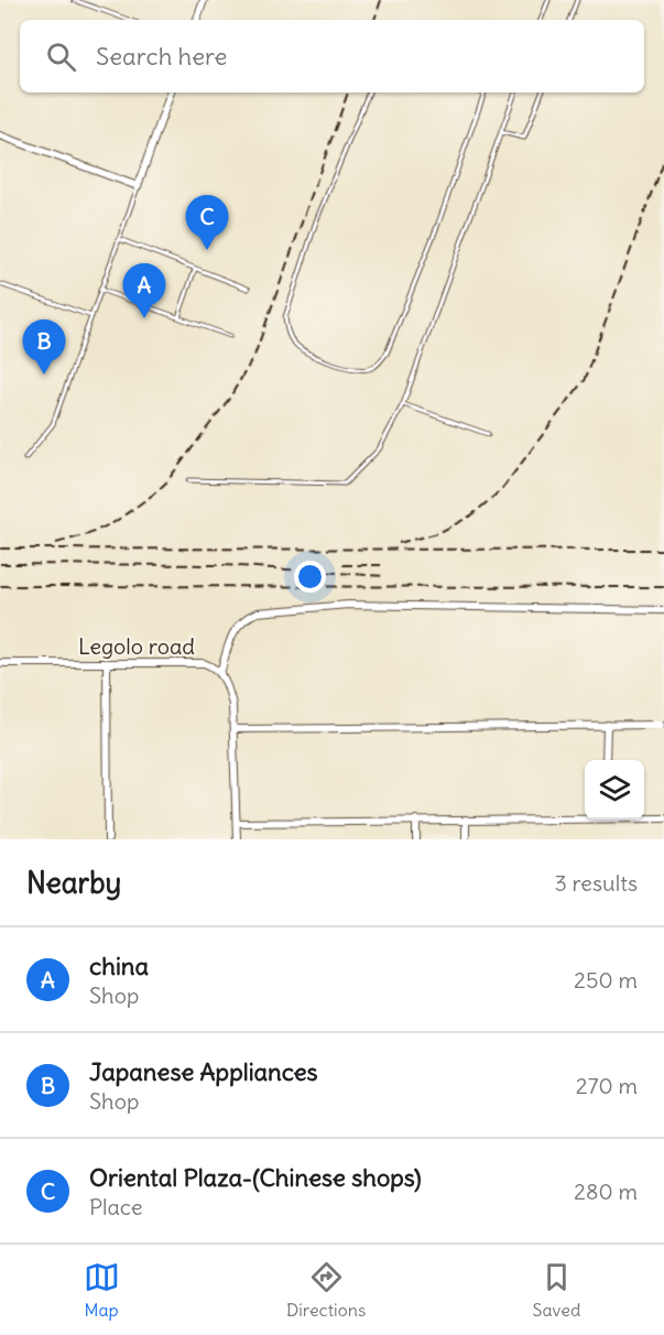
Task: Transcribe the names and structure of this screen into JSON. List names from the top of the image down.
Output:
{
  "streets": {
    "street": ["Legolo road"]
  },
  "page": {
    "search": "Search here",
    "pins": ["C", "A", "B"],
    "heading": ["Nearby", "3 results"],
    "list": [
      {
        "mark": "A",
        "name": "china",
        "note": "Shop",
        "value": "250 m"
      },
      {
        "mark": "B",
        "name": "Japanese Appliances",
        "note": "Shop",
        "value": "270 m"
      },
      {
        "mark": "C",
        "name": "Oriental Plaza-(Chinese shops)",
        "note": "Place",
        "value": "280 m"
      }
    ],
    "nav": ["Map", "Directions", "Saved"]
  }
}
